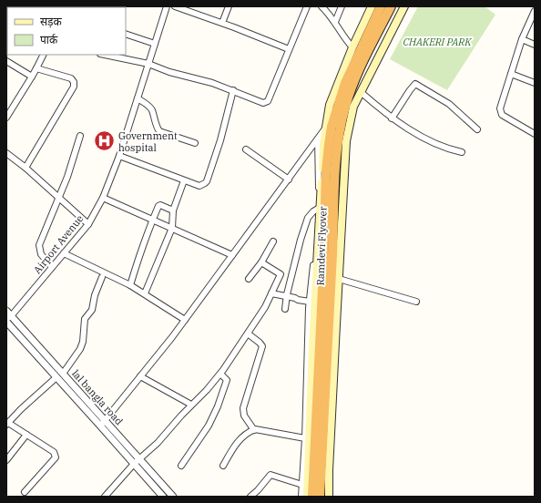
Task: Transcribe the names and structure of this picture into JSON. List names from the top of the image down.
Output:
{
  "streets": {
    "highway": ["Ramdevi Flyover"],
    "street": ["Airport Avenue", "lal bangla road"]
  },
  "crossings": [
    ["Airport Avenue", "lal bangla road"]
  ],
  "parks": ["CHAKERI PARK"],
  "places": {
    "hospital": ["Government hospital"]
  },
  "legend": ["सड़क", "पार्क"]
}
